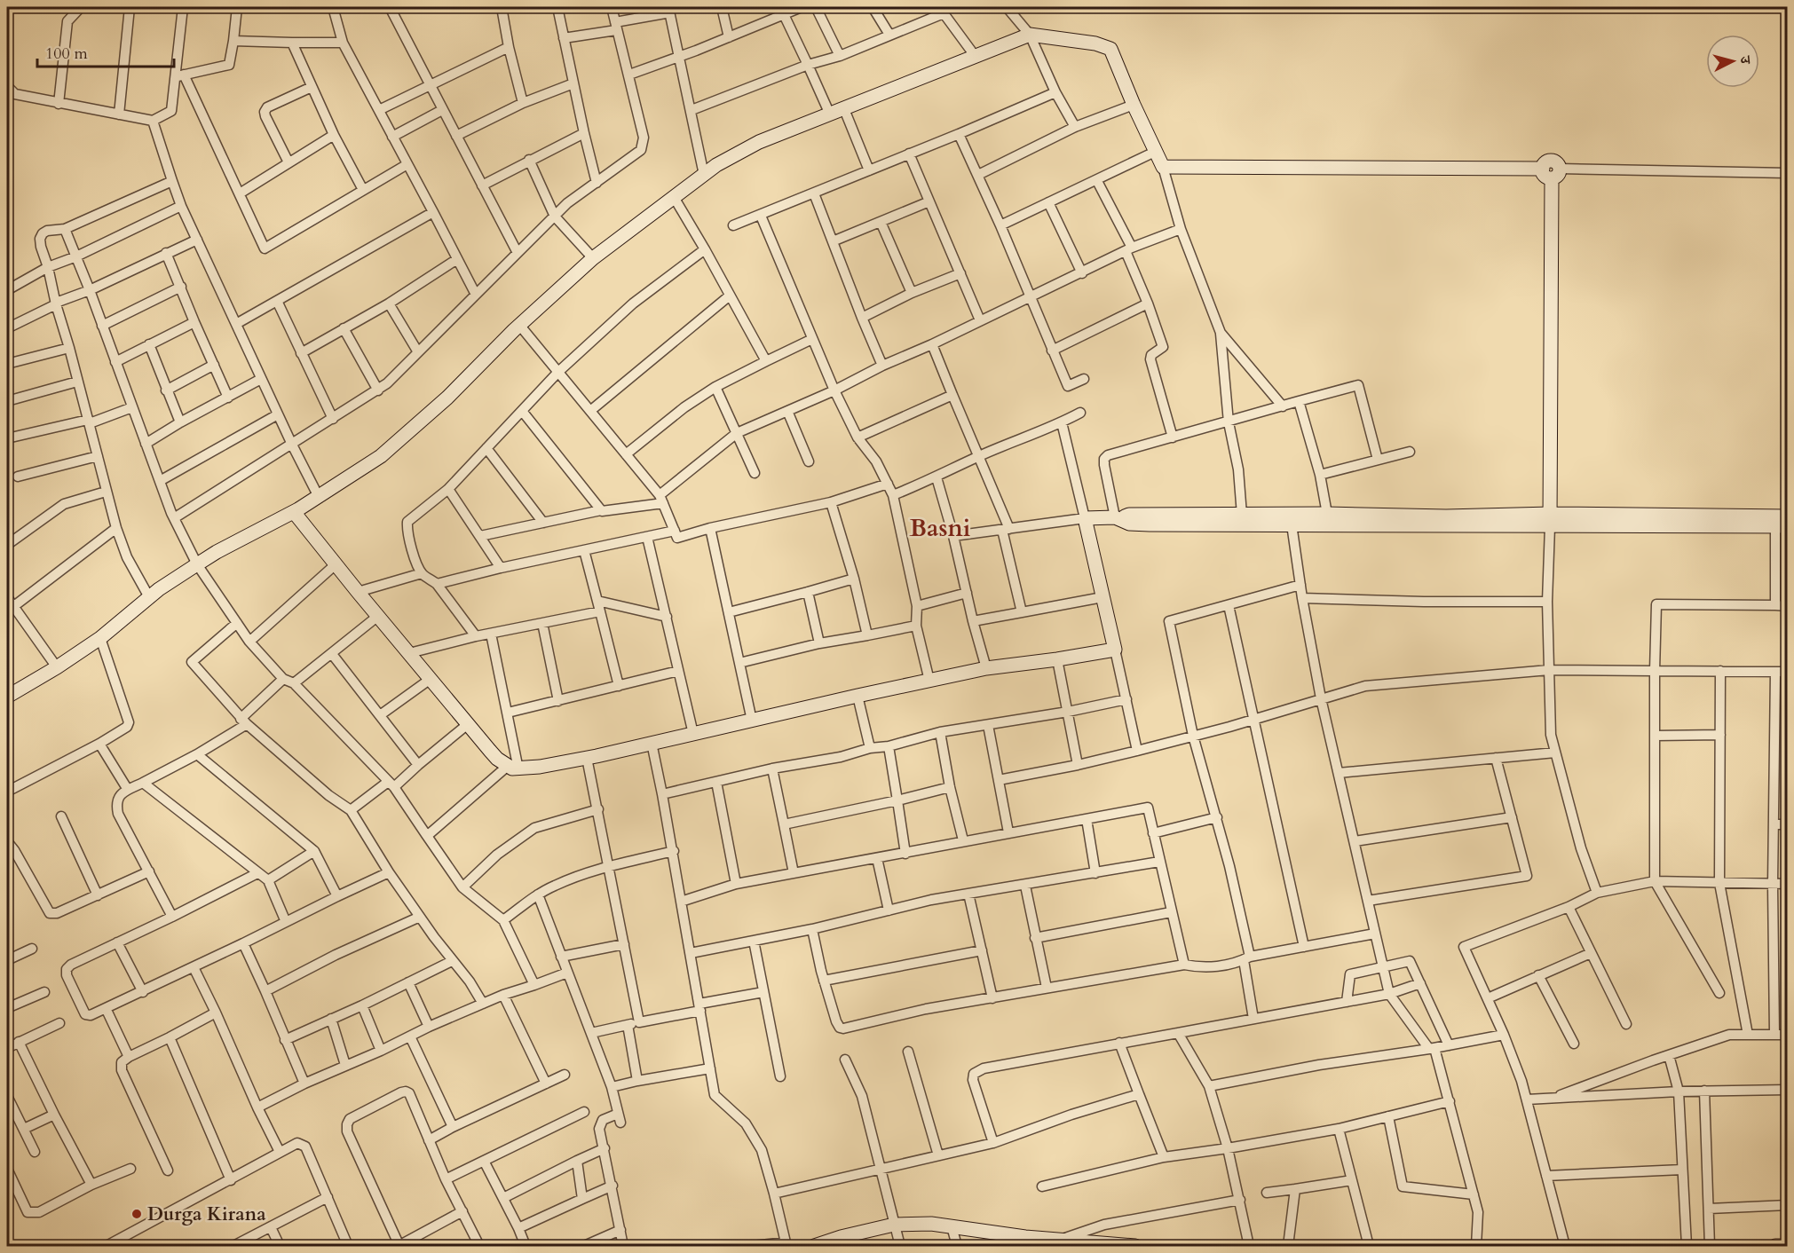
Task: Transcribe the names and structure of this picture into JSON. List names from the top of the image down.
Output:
{
  "districts": ["Basni"],
  "places": ["Durga Kirana"],
  "scale_bar": "100 m",
  "north": "right"
}
